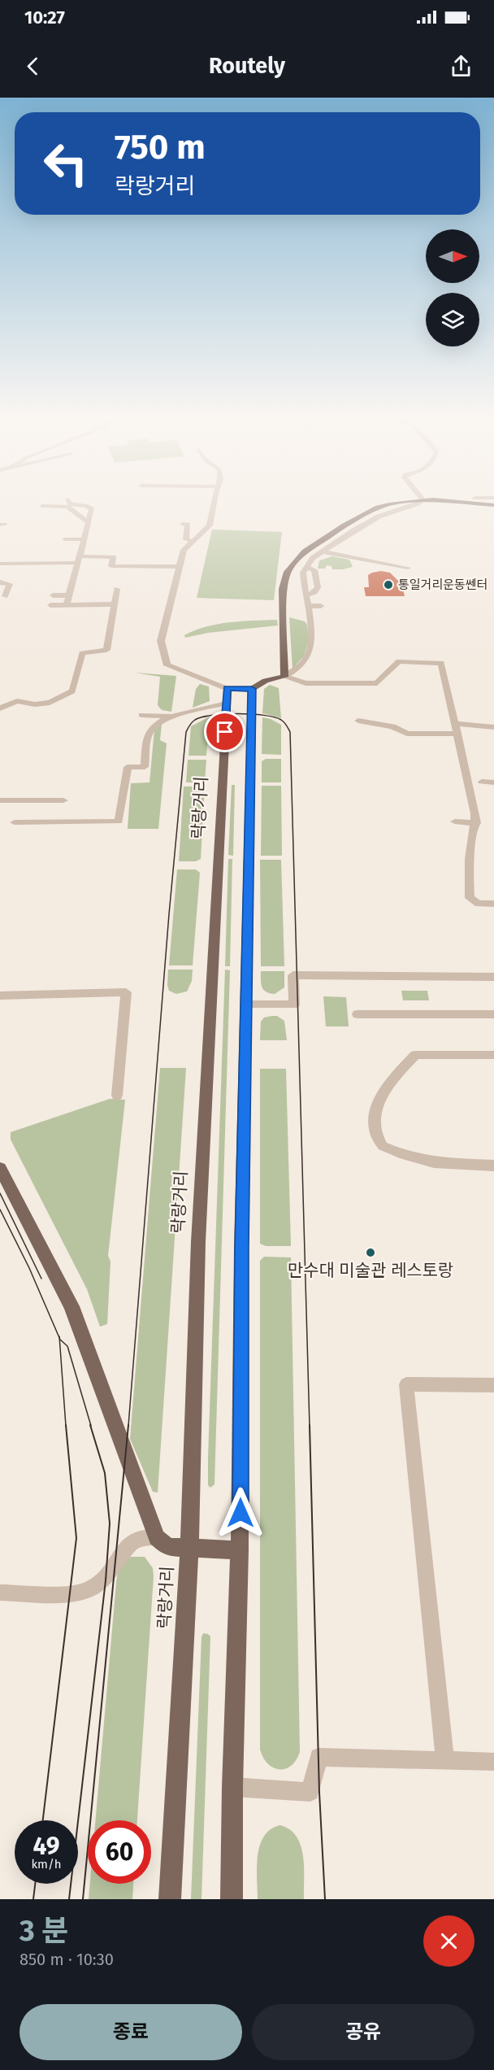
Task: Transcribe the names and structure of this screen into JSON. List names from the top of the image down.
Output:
{
  "streets": {
    "main road": ["락랑거리"]
  },
  "places": ["통일거리운동쎈터", "만수대 미술관 레스토랑"],
  "north": "right",
  "page": {
    "status": "10:27",
    "header": "Routely",
    "turn": ["750 m", "락랑거리"],
    "speed": "49 km/h",
    "limit": "60",
    "heading": ["3 분", "850 m · 10:30"],
    "buttons": ["종료", "공유"]
  }
}
